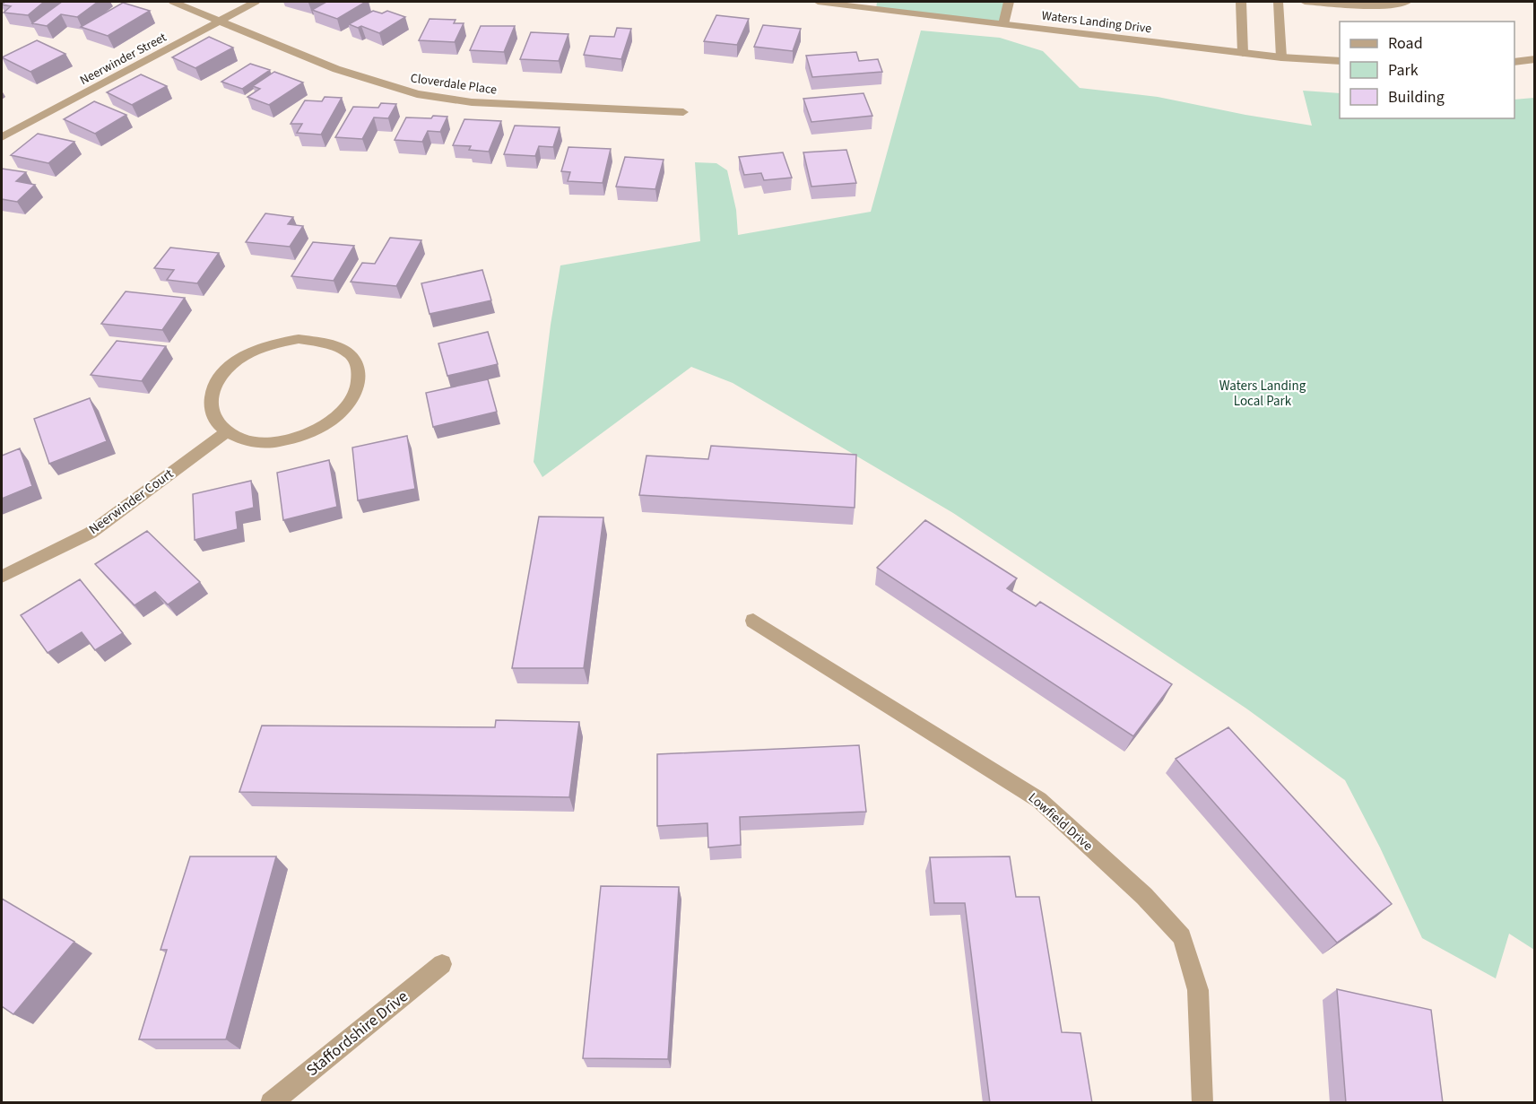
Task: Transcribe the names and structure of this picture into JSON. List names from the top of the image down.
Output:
{
  "streets": {
    "street": [
      "Waters Landing Drive",
      "Neerwinder Street",
      "Cloverdale Place",
      "Neerwinder Court",
      "Lowfield Drive",
      "Staffordshire Drive"
    ]
  },
  "crossings": [
    ["Neerwinder Street", "Cloverdale Place"]
  ],
  "parks": ["Waters Landing Local Park"],
  "legend": ["Road", "Park", "Building"]
}
